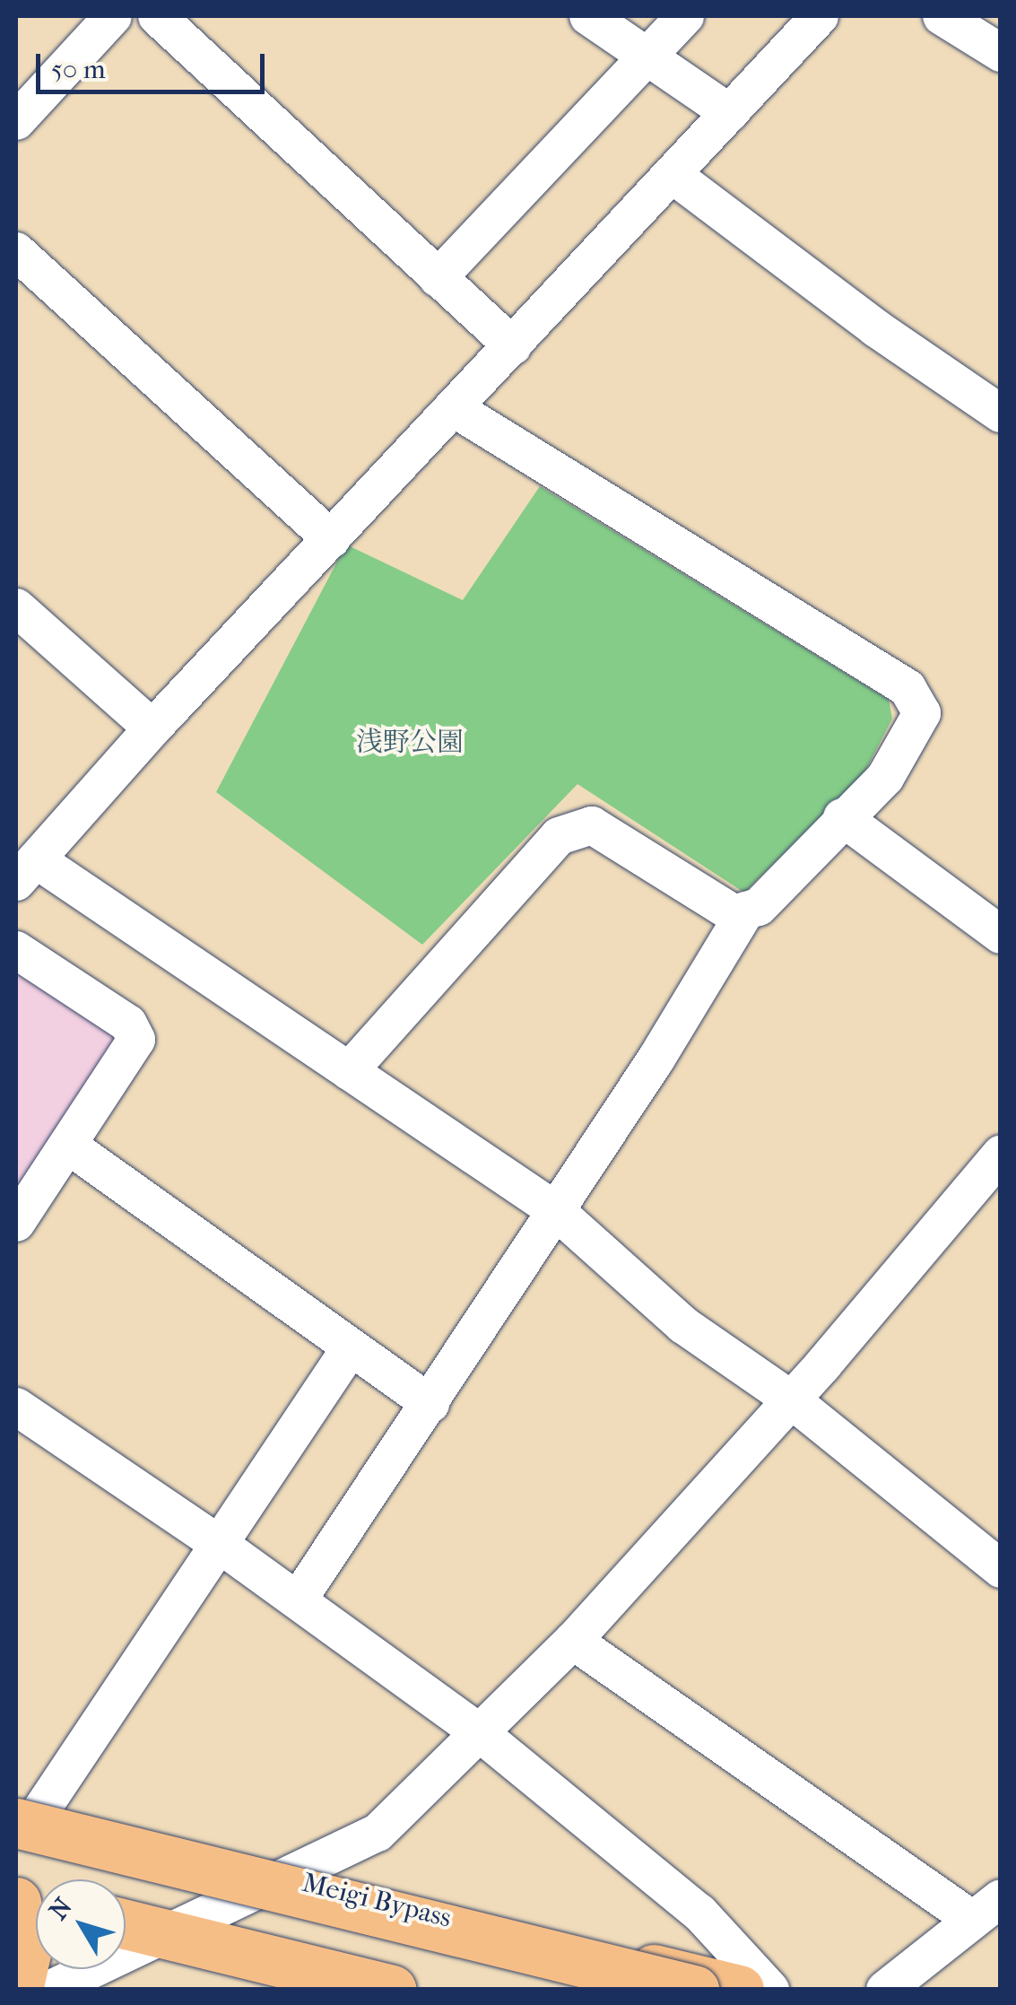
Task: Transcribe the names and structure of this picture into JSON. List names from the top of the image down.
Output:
{
  "streets": {
    "highway": ["Meigi Bypass"]
  },
  "parks": ["浅野公園"],
  "scale_bar": "50 m",
  "north": "top left"
}
